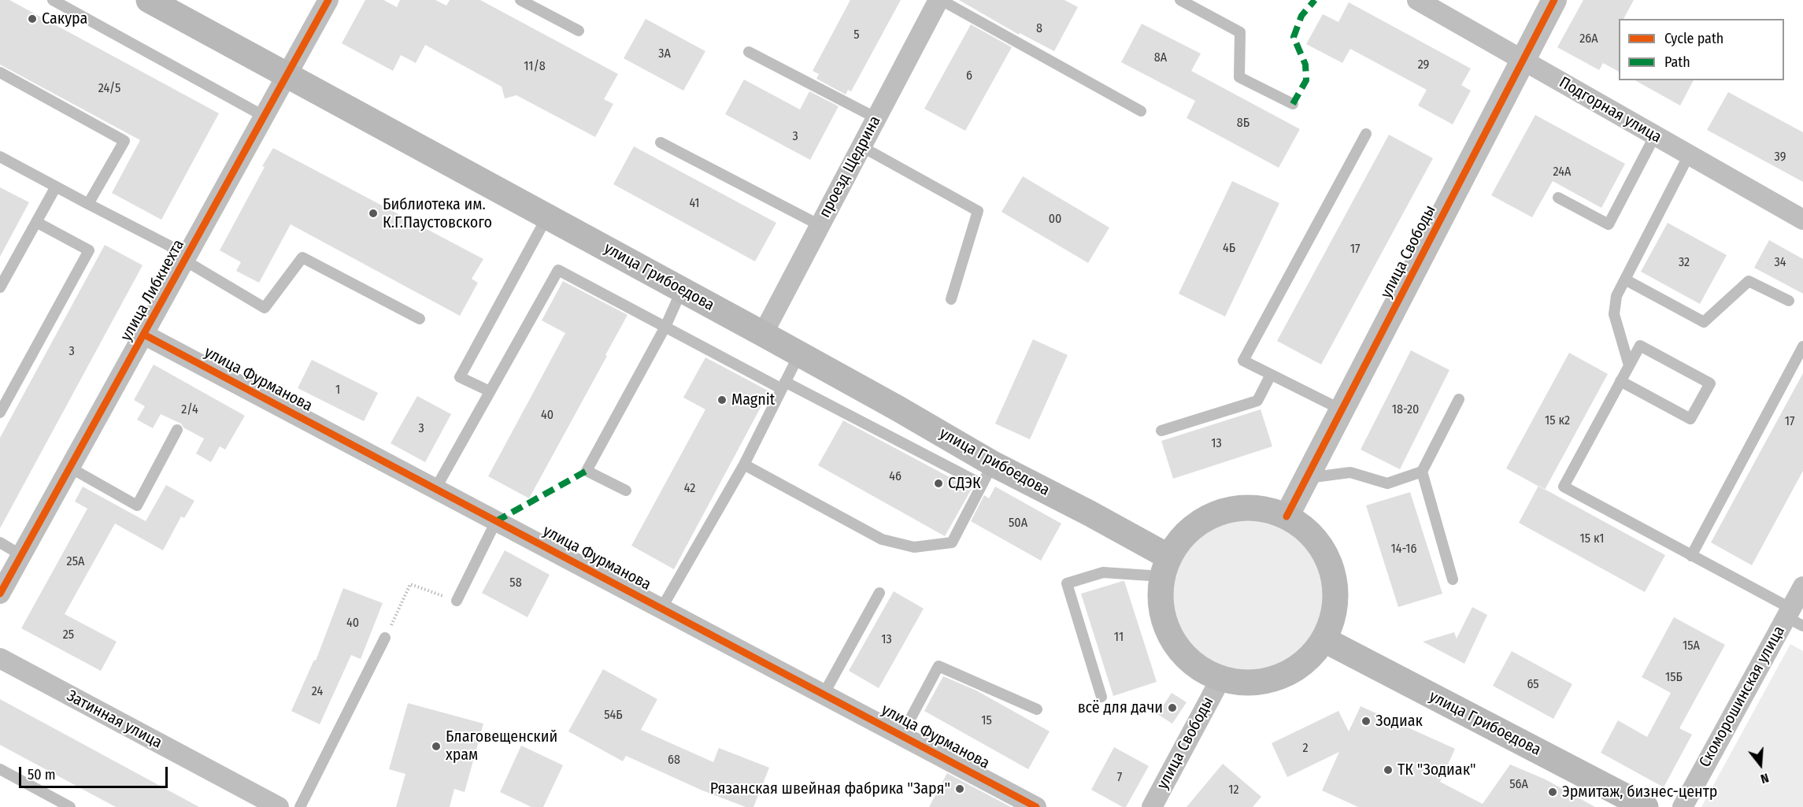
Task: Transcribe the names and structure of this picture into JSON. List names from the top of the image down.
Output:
{
  "streets": {
    "main road": ["улица Грибоедова"],
    "street": [
      "Подгорная улица",
      "проезд Щедрина",
      "улица Свободы",
      "улица Либкнехта",
      "улица Фурманова",
      "Скоморошинская улица",
      "Затинная улица"
    ]
  },
  "crossings": [
    ["Подгорная улица", "улица Свободы"],
    ["проезд Щедрина", "улица Грибоедова"],
    ["улица Грибоедова", "улица Либкнехта"],
    ["улица Либкнехта", "улица Фурманова"]
  ],
  "places": [
    "Сакура",
    "Библиотека им. К.Г.Паустовского",
    "Magnit",
    "СДЭК",
    "всё для дачи",
    "Зодиак",
    "Благовещенский храм",
    "ТК \"Зодиак\"",
    "Рязанская швейная фабрика \"Заря\"",
    "Эрмитаж, бизнес-центр"
  ],
  "house_numbers": [
    "8",
    "5",
    "26А",
    "3А",
    "8А",
    "29",
    "11/8",
    "6",
    "24/5",
    "8Б",
    "3",
    "39",
    "24А",
    "41",
    "00",
    "4Б",
    "17",
    "32",
    "34",
    "3",
    "1",
    "2/4",
    "18-20",
    "40",
    "15 к2",
    "17",
    "3",
    "13",
    "46",
    "42",
    "50А",
    "15 к1",
    "14-16",
    "25А",
    "58",
    "40",
    "25",
    "11",
    "13",
    "15А",
    "15Б",
    "65",
    "24",
    "54Б",
    "15",
    "2",
    "68",
    "7",
    "56А",
    "12"
  ],
  "legend": ["Cycle path", "Path"],
  "scale_bar": "50 m",
  "north": "bottom"
}
